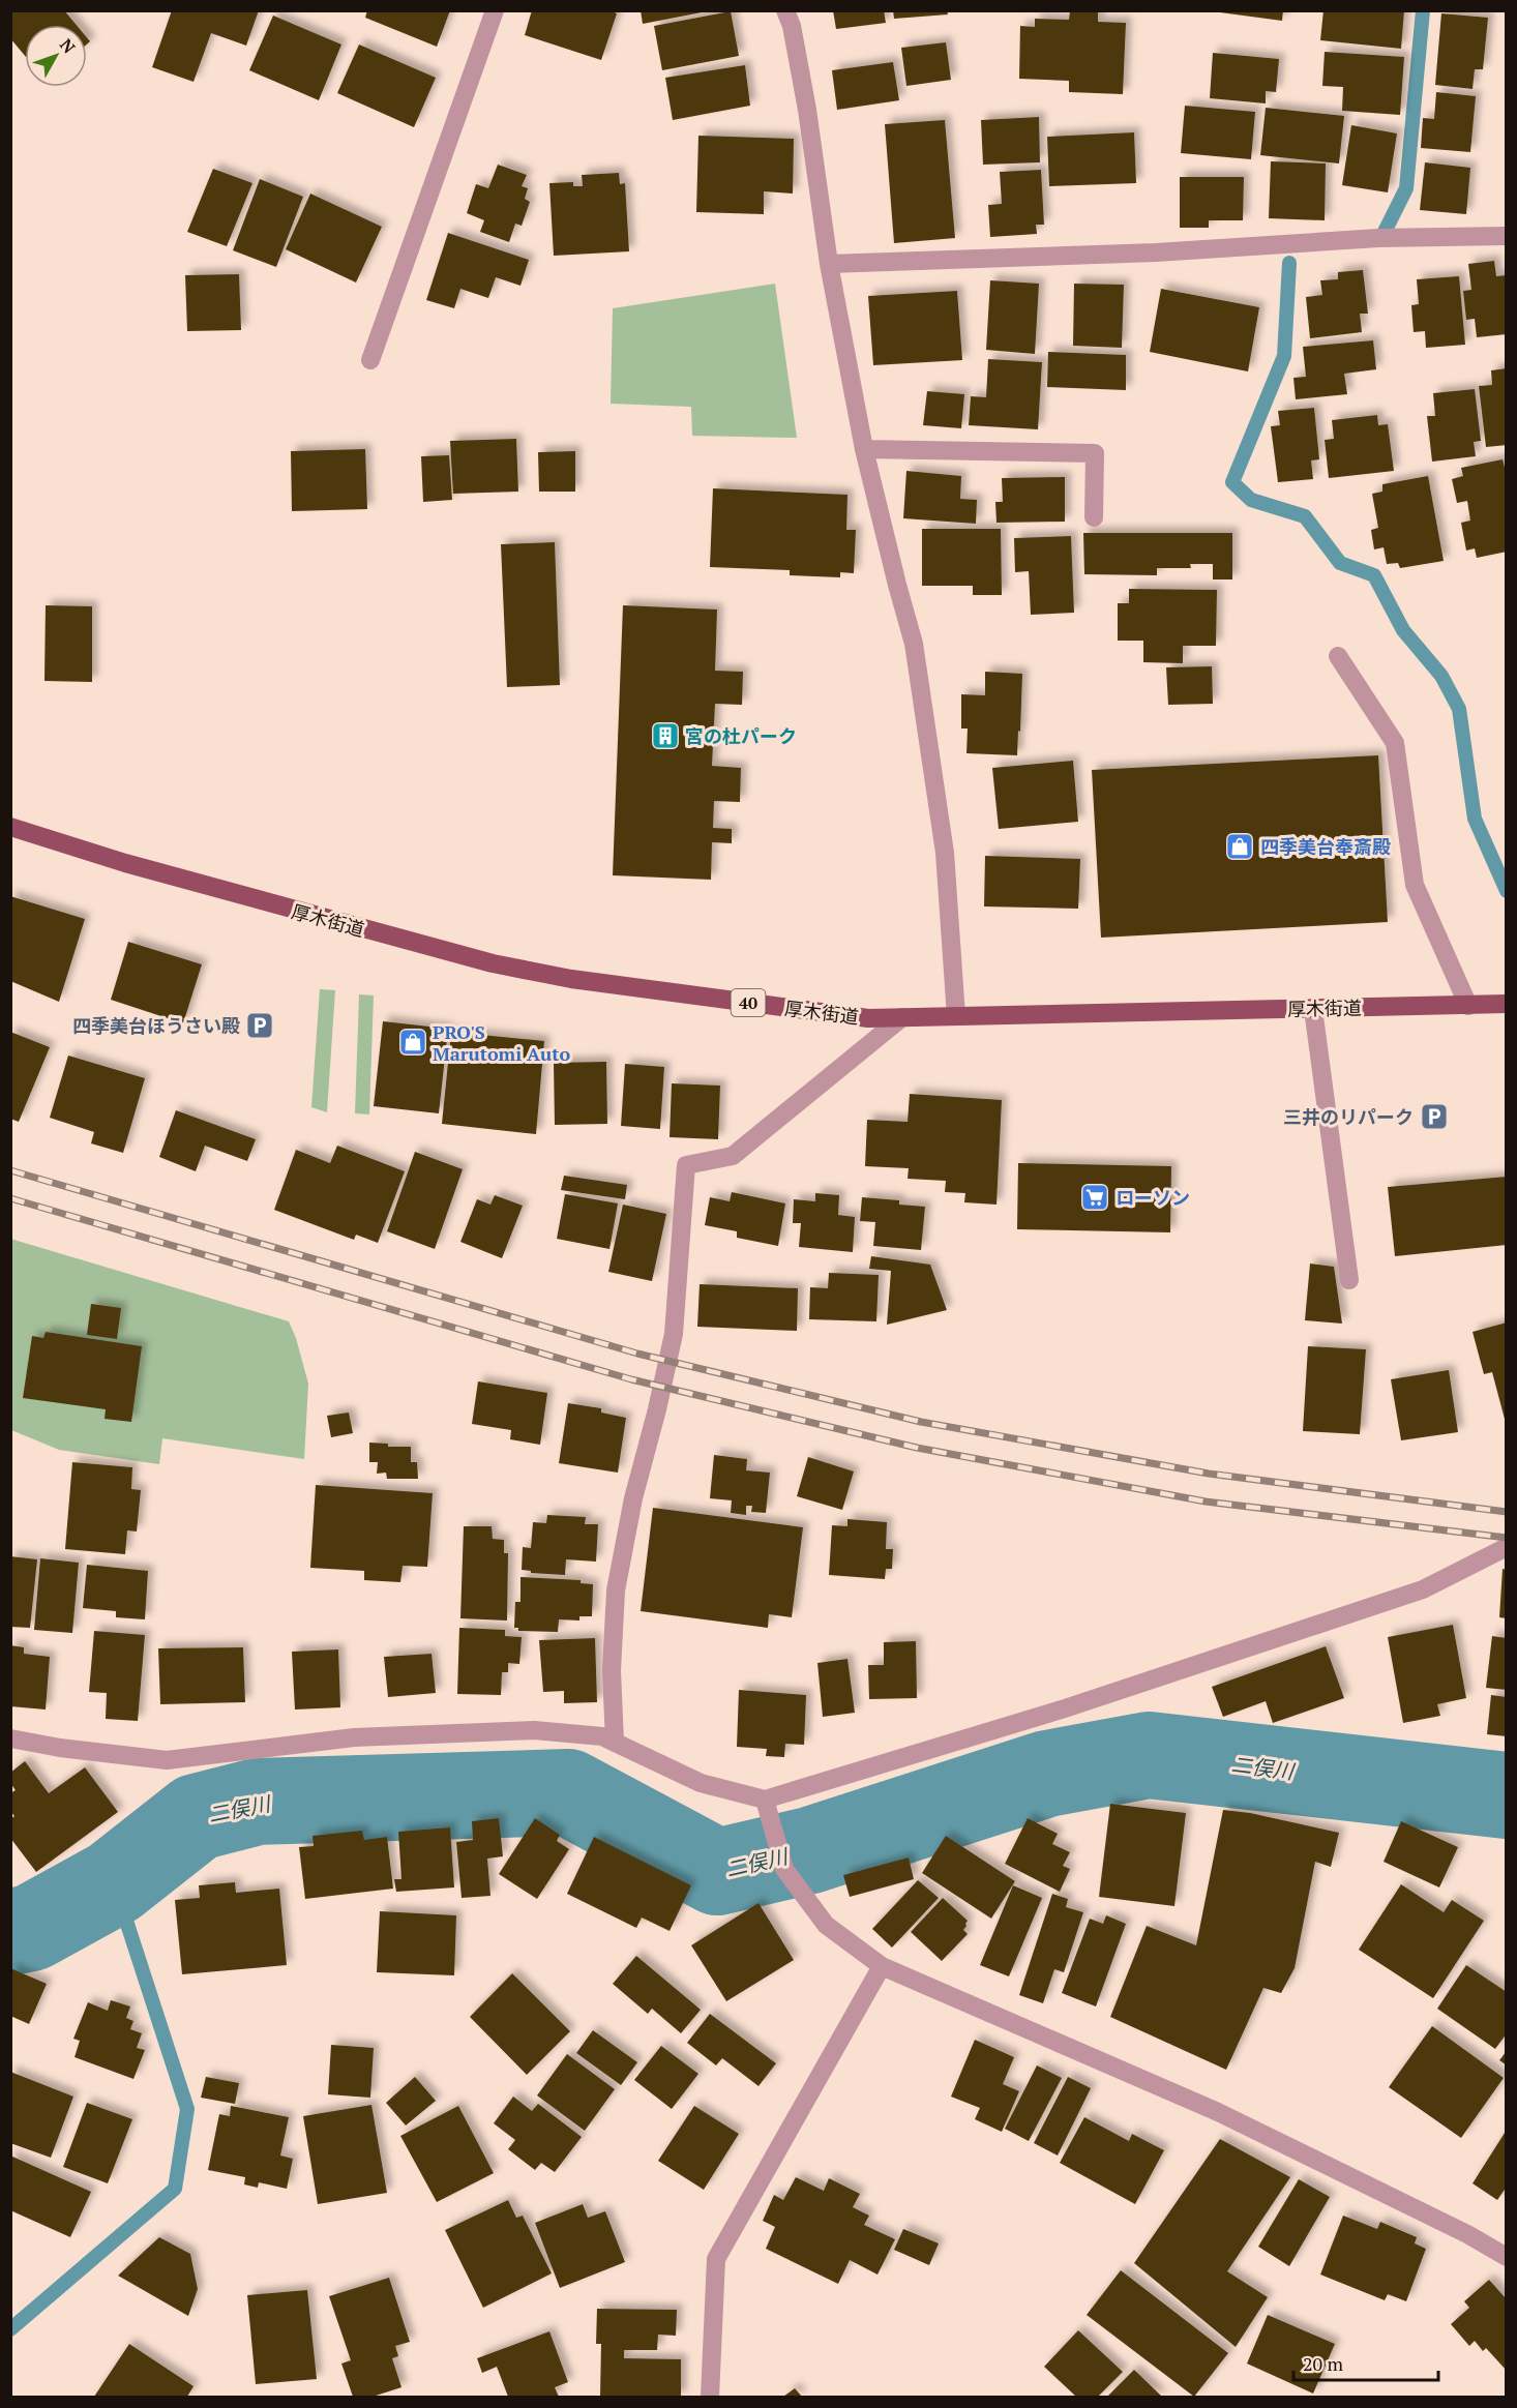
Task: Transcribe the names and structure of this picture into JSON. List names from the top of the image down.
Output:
{
  "streets": {
    "main road": ["厚木街道", "40"]
  },
  "water": ["二俣川"],
  "places": {
    "building": ["宮の杜パーク"],
    "shop": ["四季美台奉斎殿", "PRO'S Marutomi Auto"],
    "parking": ["四季美台ほうさい殿", "三井のリパーク"],
    "supermarket": ["ローソン"]
  },
  "scale_bar": "20 m",
  "north": "top right"
}
